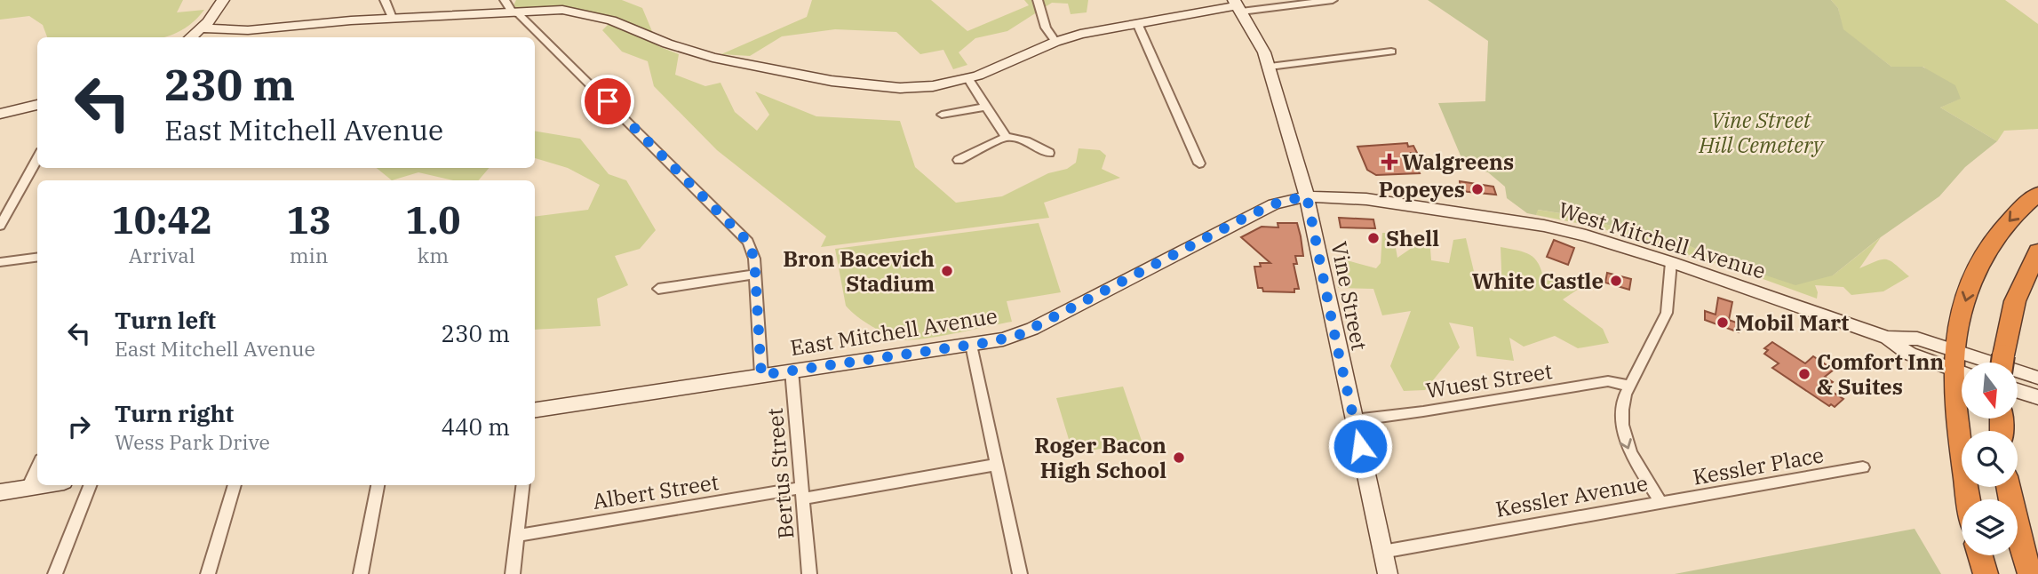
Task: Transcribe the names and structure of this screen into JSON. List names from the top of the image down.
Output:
{
  "streets": {
    "street": [
      "West Mitchell Avenue",
      "Vine Street",
      "East Mitchell Avenue",
      "Wuest Street",
      "Kessler Place",
      "Bertus Street",
      "Albert Street",
      "Kessler Avenue"
    ]
  },
  "crossings": [
    ["West Mitchell Avenue", "Vine Street"],
    ["West Mitchell Avenue", "East Mitchell Avenue"],
    ["West Mitchell Avenue", "Kessler Avenue"],
    ["Vine Street", "East Mitchell Avenue"],
    ["Vine Street", "Wuest Street"],
    ["Vine Street", "Kessler Avenue"],
    ["East Mitchell Avenue", "Bertus Street"],
    ["Wuest Street", "Kessler Avenue"],
    ["Kessler Place", "Kessler Avenue"],
    ["Bertus Street", "Albert Street"]
  ],
  "parks": ["Vine Street Hill Cemetery"],
  "places": {
    "health": ["Walgreens"],
    "other": [
      "Popeyes",
      "Shell",
      "Bron Bacevich Stadium",
      "White Castle",
      "Mobil Mart",
      "Comfort Inn & Suites",
      "Roger Bacon High School"
    ]
  },
  "north": "bottom",
  "page": {
    "turn": ["230 m", "East Mitchell Avenue"],
    "eta": [
      "10:42",
      "Arrival",
      "13",
      "min",
      "1.0",
      "km"
    ],
    "list": [
      {
        "name": "Turn left",
        "note": "East Mitchell Avenue",
        "value": "230 m"
      },
      {
        "name": "Turn right",
        "note": "Wess Park Drive",
        "value": "440 m"
      }
    ]
  }
}
